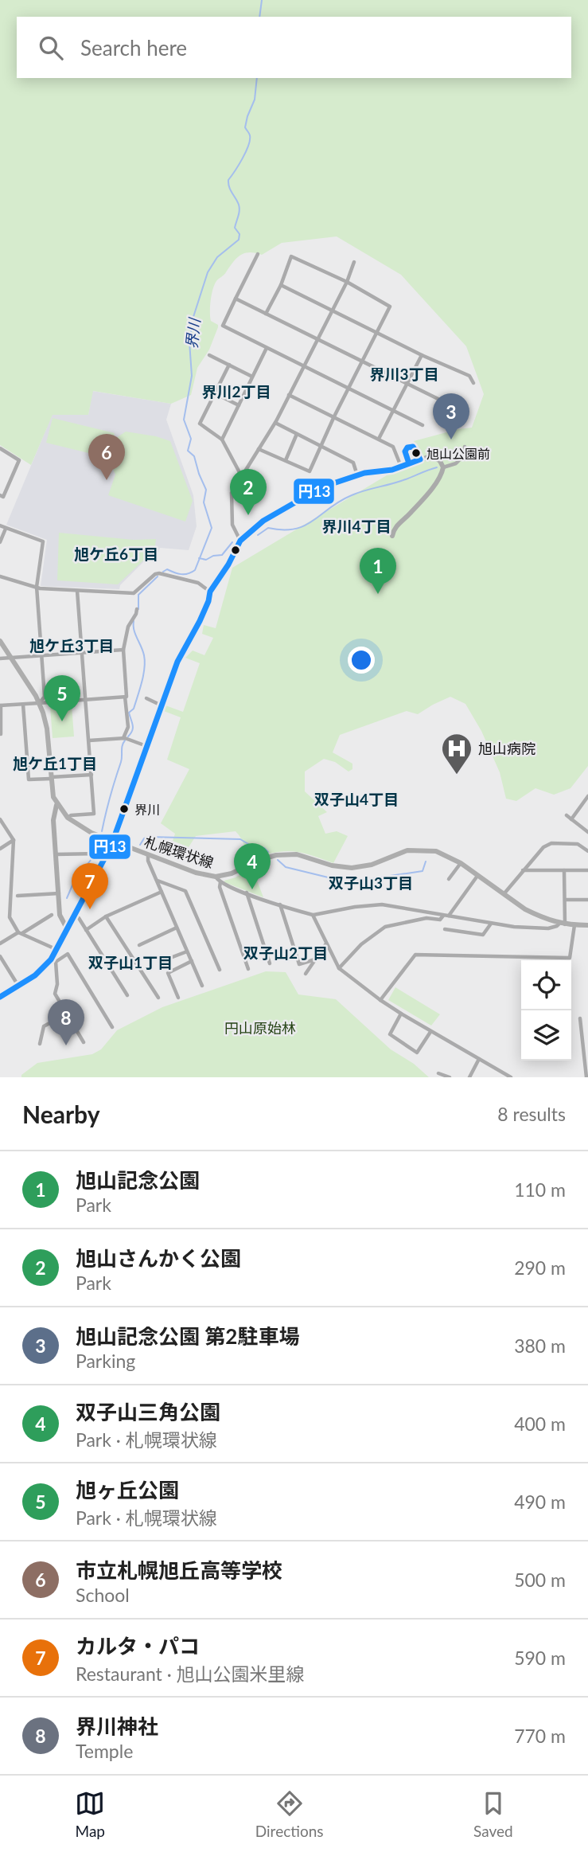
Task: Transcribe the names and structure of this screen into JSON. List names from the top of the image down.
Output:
{
  "streets": {
    "main road": ["札幌環状線"]
  },
  "districts": [
    "界川3丁目",
    "界川2丁目",
    "界川4丁目",
    "旭ケ丘6丁目",
    "旭ケ丘3丁目",
    "旭ケ丘1丁目",
    "双子山4丁目",
    "双子山3丁目",
    "双子山2丁目",
    "双子山1丁目"
  ],
  "water": ["界川"],
  "parks": ["円山原始林"],
  "places": {
    "other": ["旭山公園前", "界川"],
    "hospital": ["旭山病院"]
  },
  "lines": ["transit line 円13"],
  "page": {
    "search": "Search here",
    "pins": [
      "3",
      "6",
      "2",
      "1",
      "5",
      "4",
      "7",
      "8"
    ],
    "heading": ["Nearby", "8 results"],
    "list": [
      {
        "mark": "1",
        "name": "旭山記念公園",
        "note": "Park",
        "value": "110 m"
      },
      {
        "mark": "2",
        "name": "旭山さんかく公園",
        "note": "Park",
        "value": "290 m"
      },
      {
        "mark": "3",
        "name": "旭山記念公園 第2駐車場",
        "note": "Parking",
        "value": "380 m"
      },
      {
        "mark": "4",
        "name": "双子山三角公園",
        "note": "Park · 札幌環状線",
        "value": "400 m"
      },
      {
        "mark": "5",
        "name": "旭ヶ丘公園",
        "note": "Park · 札幌環状線",
        "value": "490 m"
      },
      {
        "mark": "6",
        "name": "市立札幌旭丘高等学校",
        "note": "School",
        "value": "500 m"
      },
      {
        "mark": "7",
        "name": "カルタ・パコ",
        "note": "Restaurant · 旭山公園米里線",
        "value": "590 m"
      },
      {
        "mark": "8",
        "name": "界川神社",
        "note": "Temple",
        "value": "770 m"
      }
    ],
    "nav": ["Map", "Directions", "Saved"]
  }
}
